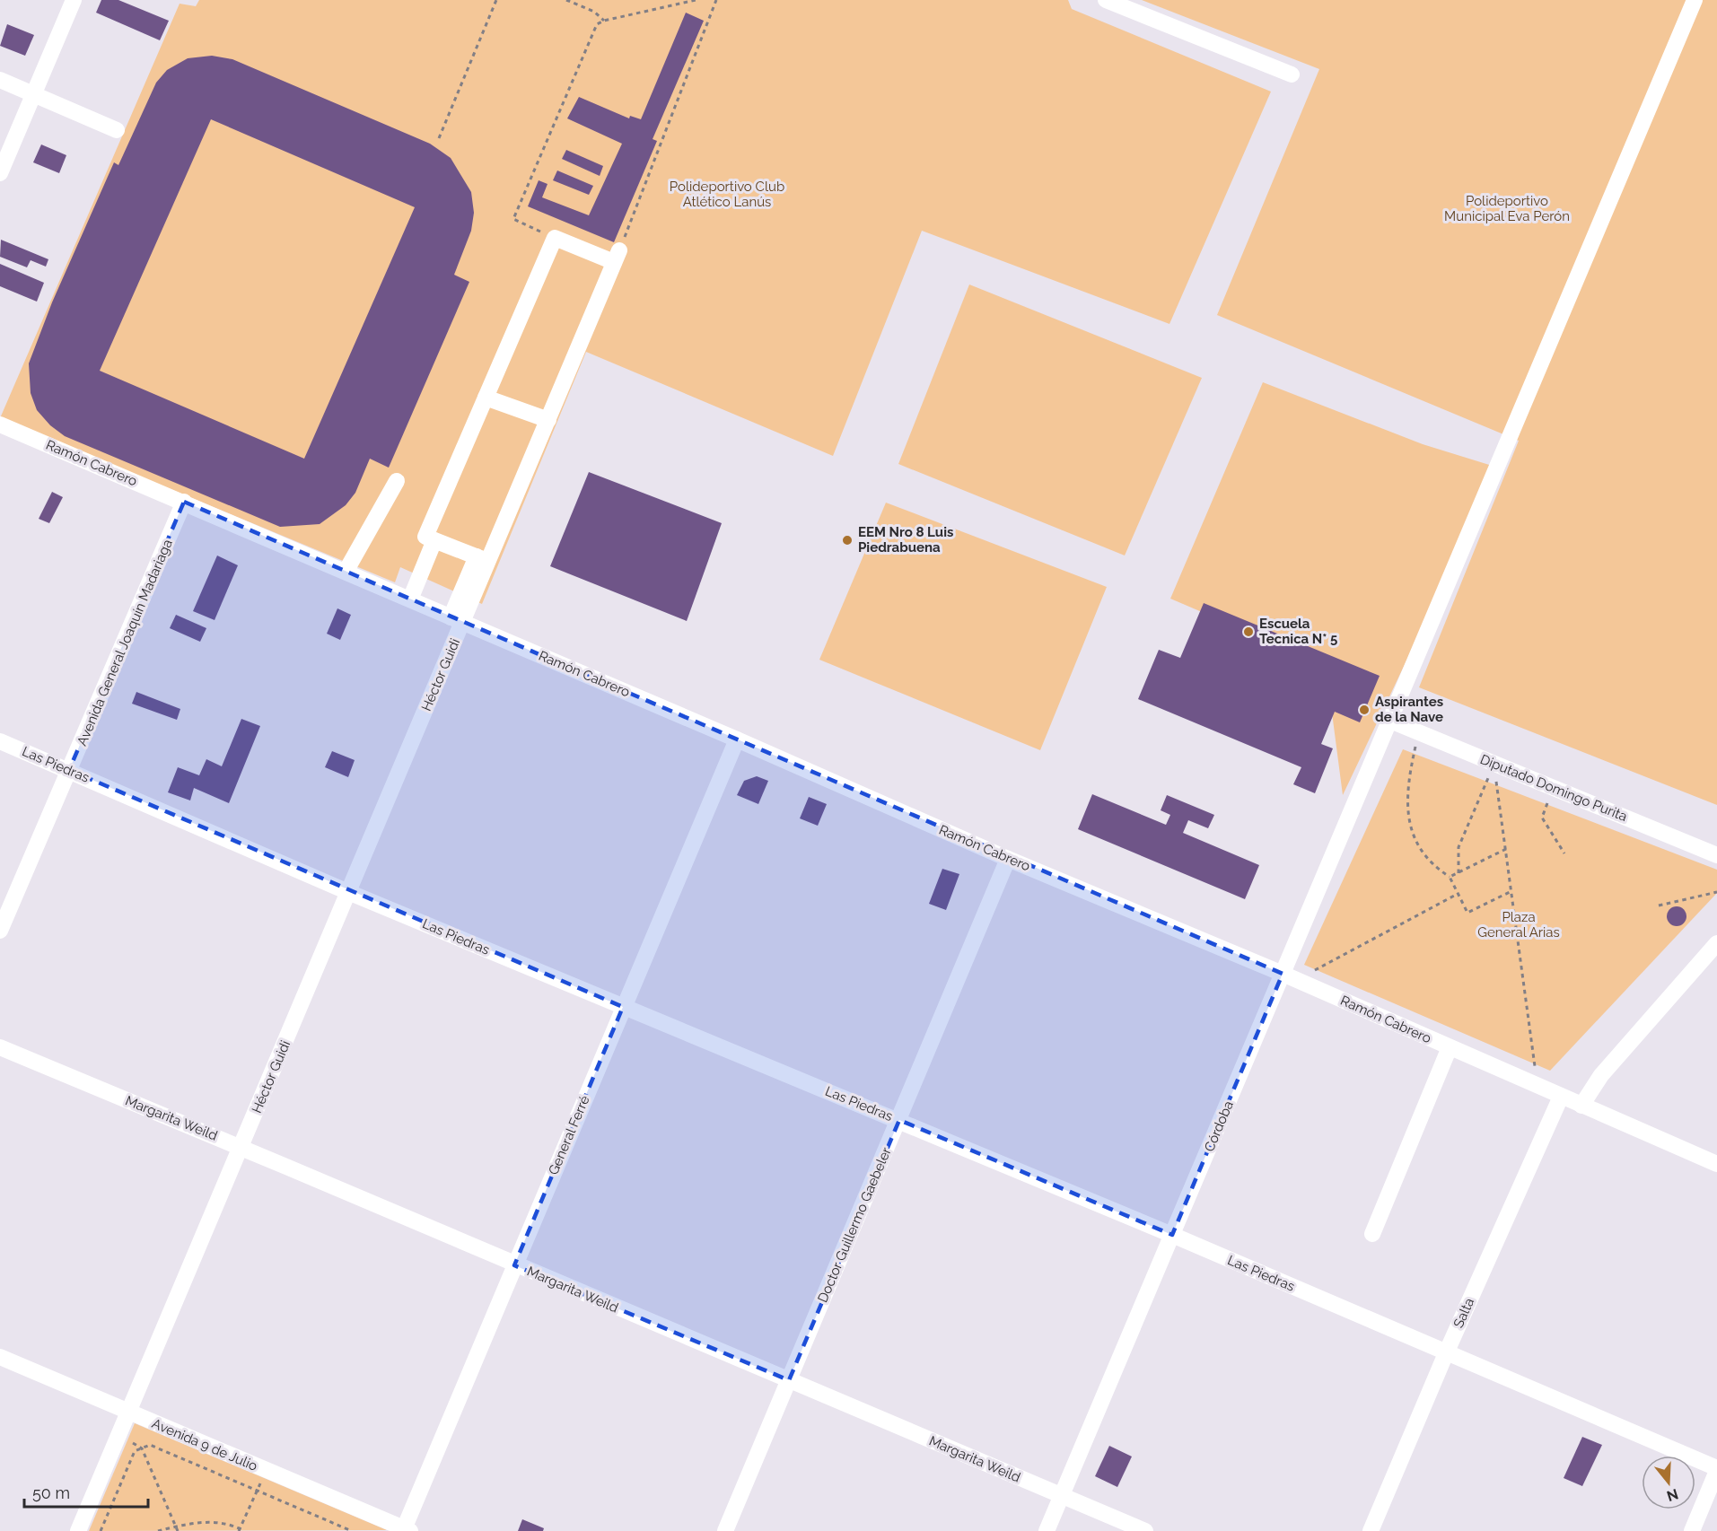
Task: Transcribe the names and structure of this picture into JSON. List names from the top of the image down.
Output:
{
  "streets": {
    "street": [
      "Ramón Cabrero",
      "Avenida General Joaquín Madariaga",
      "Héctor Guidi",
      "Las Piedras",
      "Diputado Domingo Purita",
      "Margarita Weild",
      "Córdoba",
      "General Ferré",
      "Doctor Guillermo Gaebeler",
      "Salta",
      "Avenida 9 de Julio"
    ]
  },
  "crossings": [
    ["Ramón Cabrero", "Avenida General Joaquín Madariaga"],
    ["Ramón Cabrero", "Héctor Guidi"],
    ["Ramón Cabrero", "Córdoba"],
    ["Ramón Cabrero", "General Ferré"],
    ["Ramón Cabrero", "Doctor Guillermo Gaebeler"],
    ["Ramón Cabrero", "Salta"],
    ["Avenida General Joaquín Madariaga", "Las Piedras"],
    ["Héctor Guidi", "Las Piedras"],
    ["Héctor Guidi", "Margarita Weild"],
    ["Héctor Guidi", "Avenida 9 de Julio"],
    ["Las Piedras", "Córdoba"],
    ["Las Piedras", "General Ferré"],
    ["Las Piedras", "Doctor Guillermo Gaebeler"],
    ["Las Piedras", "Salta"],
    ["Diputado Domingo Purita", "Córdoba"],
    ["Margarita Weild", "Córdoba"],
    ["Margarita Weild", "General Ferré"],
    ["Margarita Weild", "Doctor Guillermo Gaebeler"],
    ["General Ferré", "Avenida 9 de Julio"]
  ],
  "parks": ["Polideportivo Club Atlético Lanús", "Polideportivo Municipal Eva Perón", "Plaza General Arias"],
  "places": ["EEM Nro 8 Luis Piedrabuena", "Escuela Tecnica N* 5", "Aspirantes de la Nave"],
  "scale_bar": "50 m",
  "north": "bottom"
}
